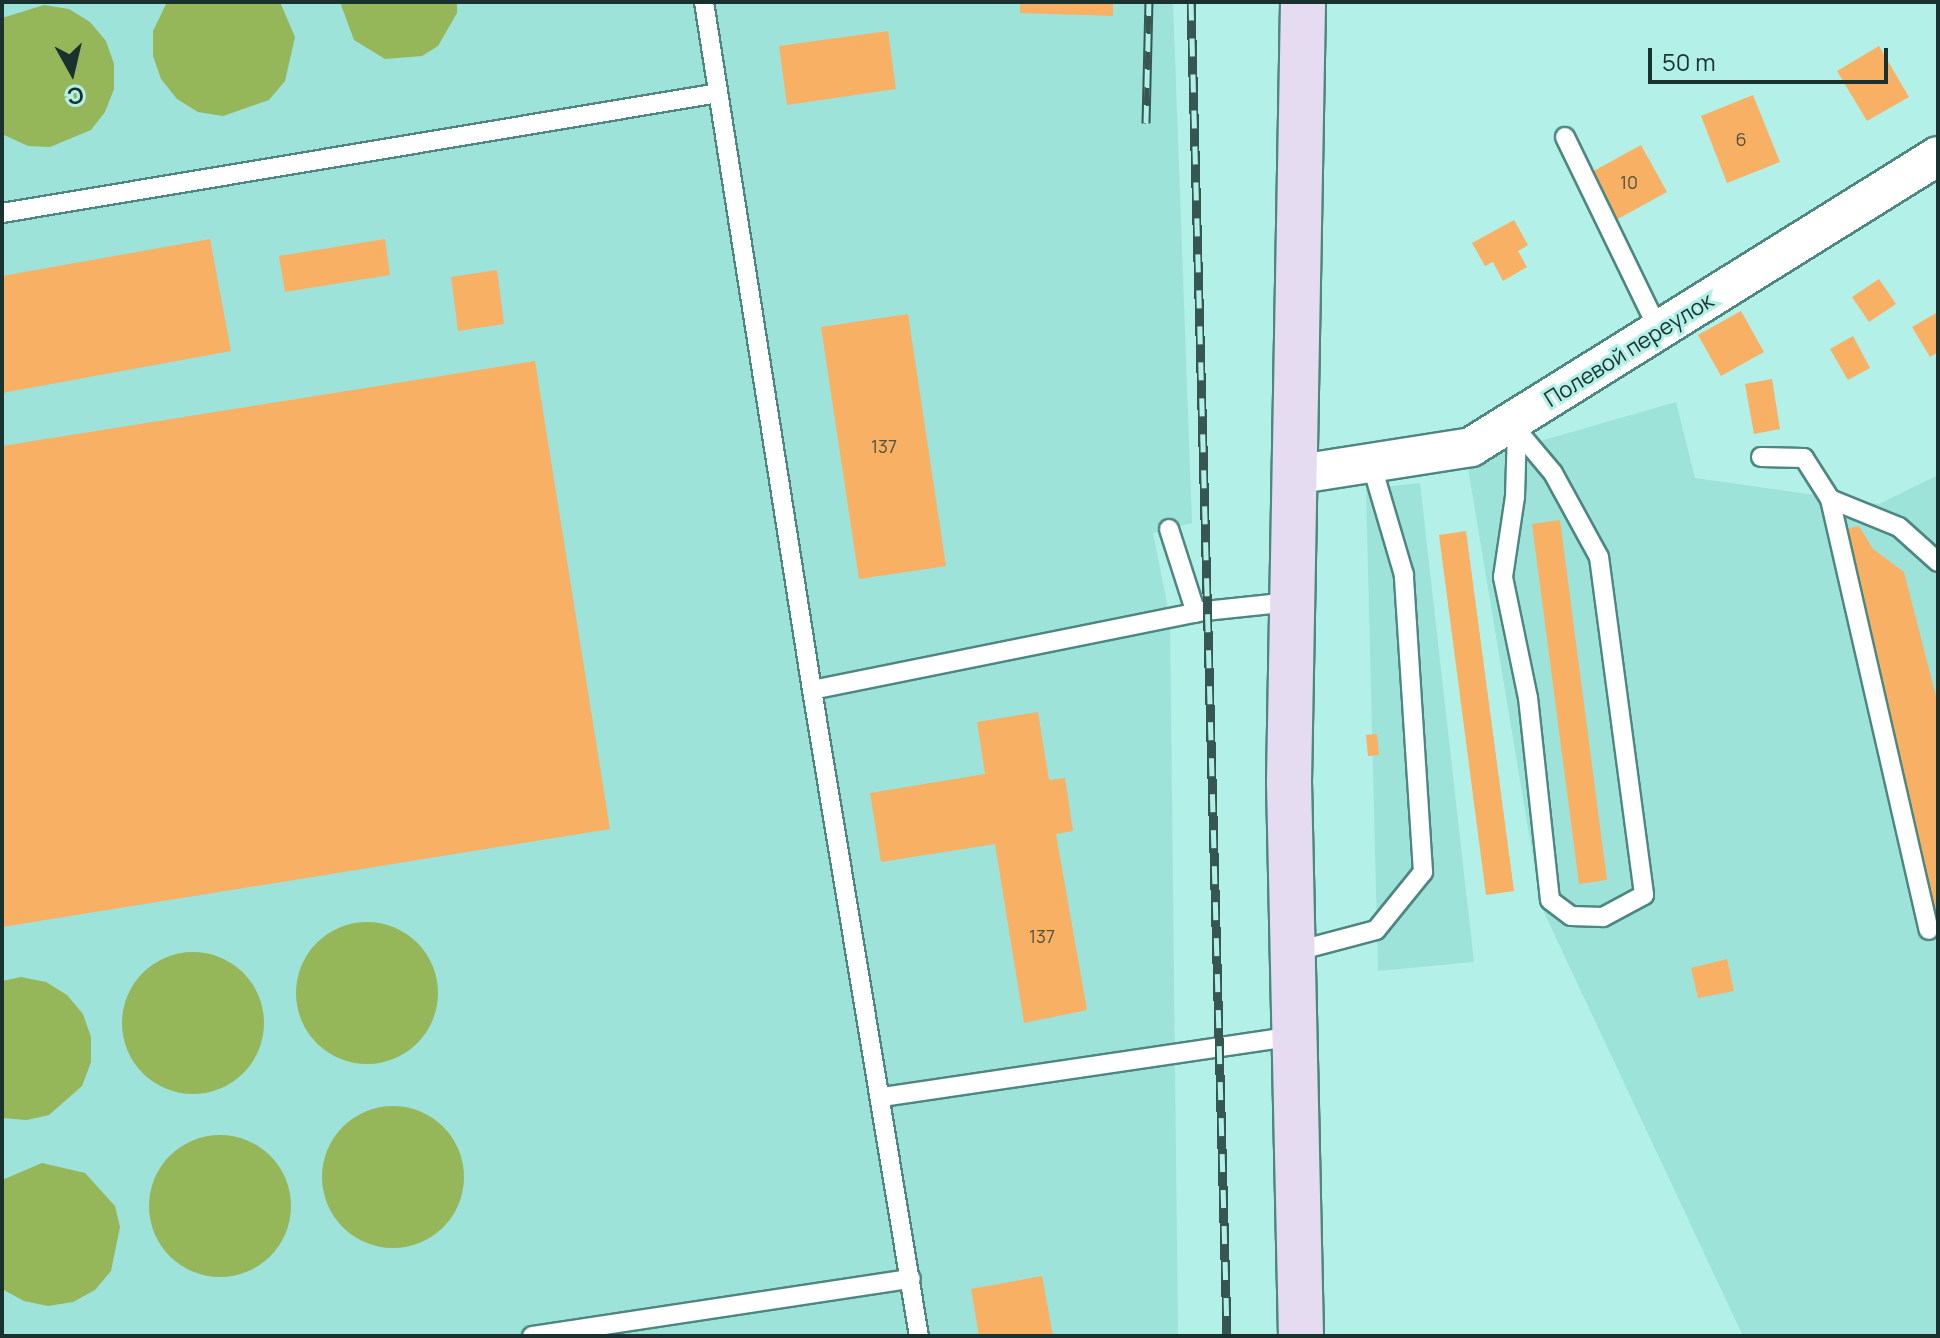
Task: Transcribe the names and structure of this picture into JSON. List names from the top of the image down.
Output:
{
  "streets": {
    "street": ["Полевой переулок"]
  },
  "house_numbers": [
    "6",
    "10",
    "137",
    "137"
  ],
  "scale_bar": "50 m",
  "north": "bottom"
}
